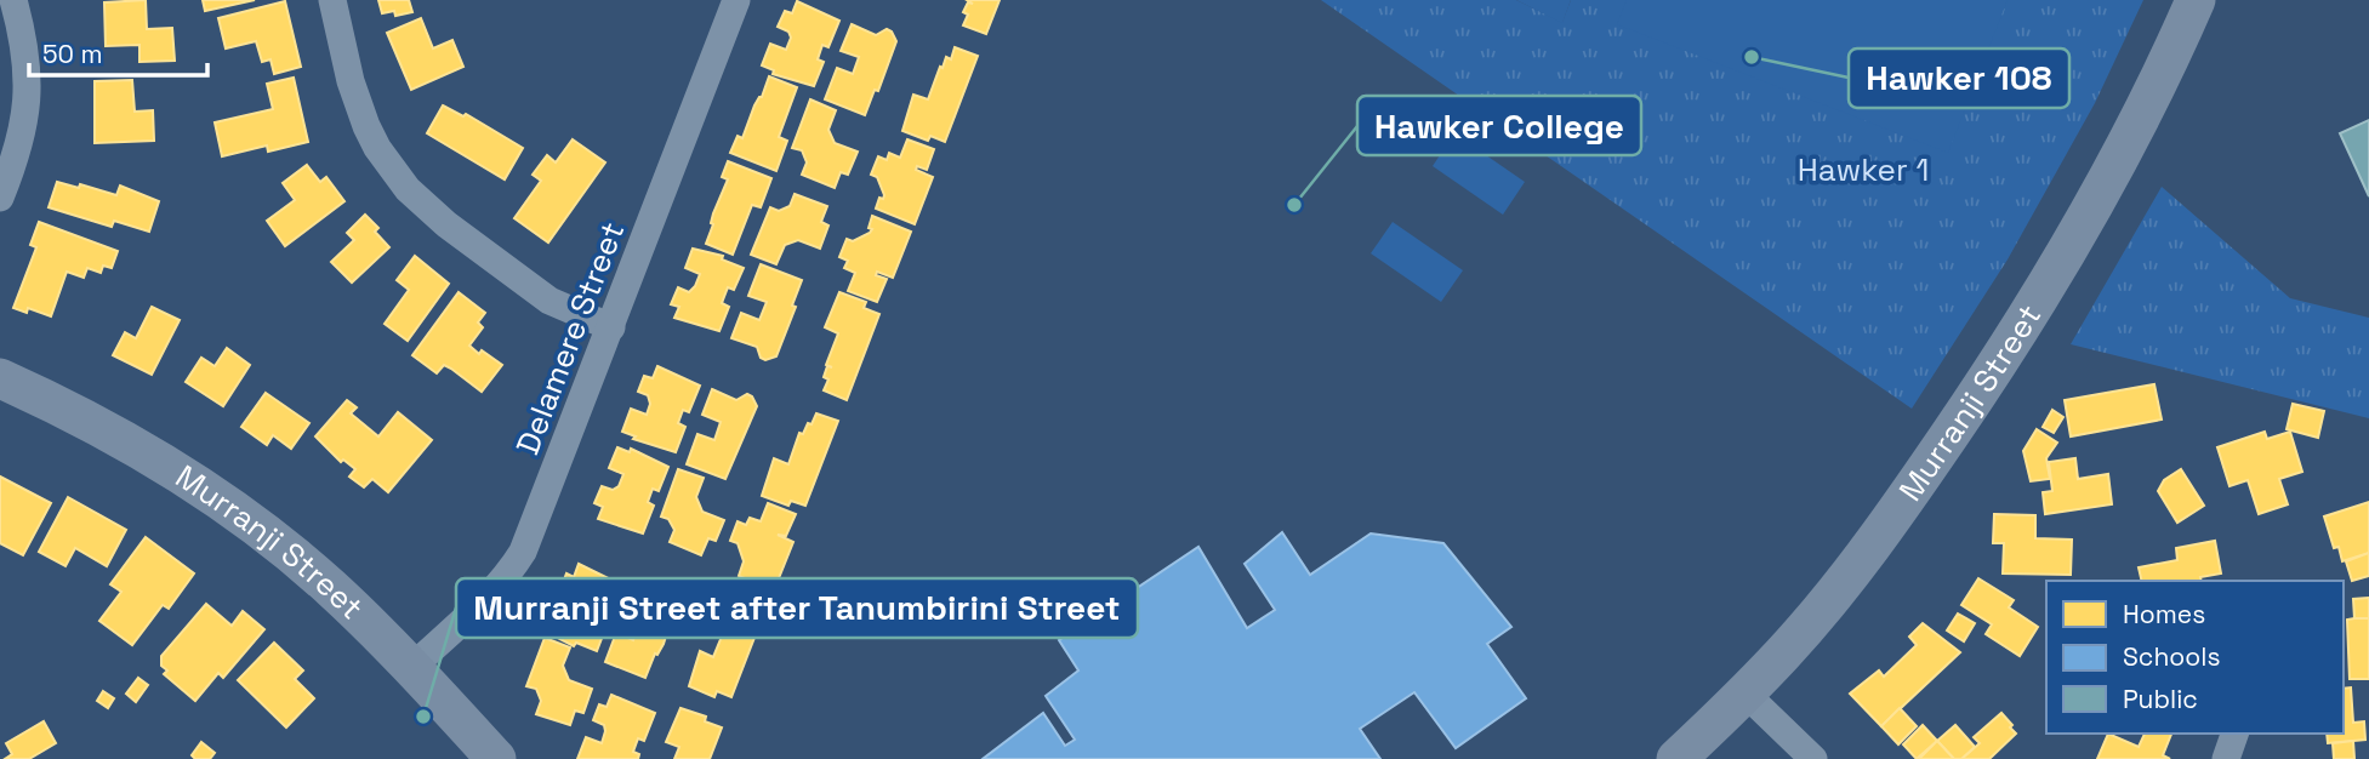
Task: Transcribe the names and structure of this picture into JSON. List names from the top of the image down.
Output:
{
  "streets": {
    "street": ["Delamere Street", "Murranji Street"]
  },
  "crossings": [
    ["Delamere Street", "Murranji Street"]
  ],
  "parks": ["Hawker 1"],
  "places": ["Hawker 108", "Hawker College", "Murranji Street after Tanumbirini Street"],
  "legend": ["Homes", "Schools", "Public"],
  "scale_bar": "50 m"
}
